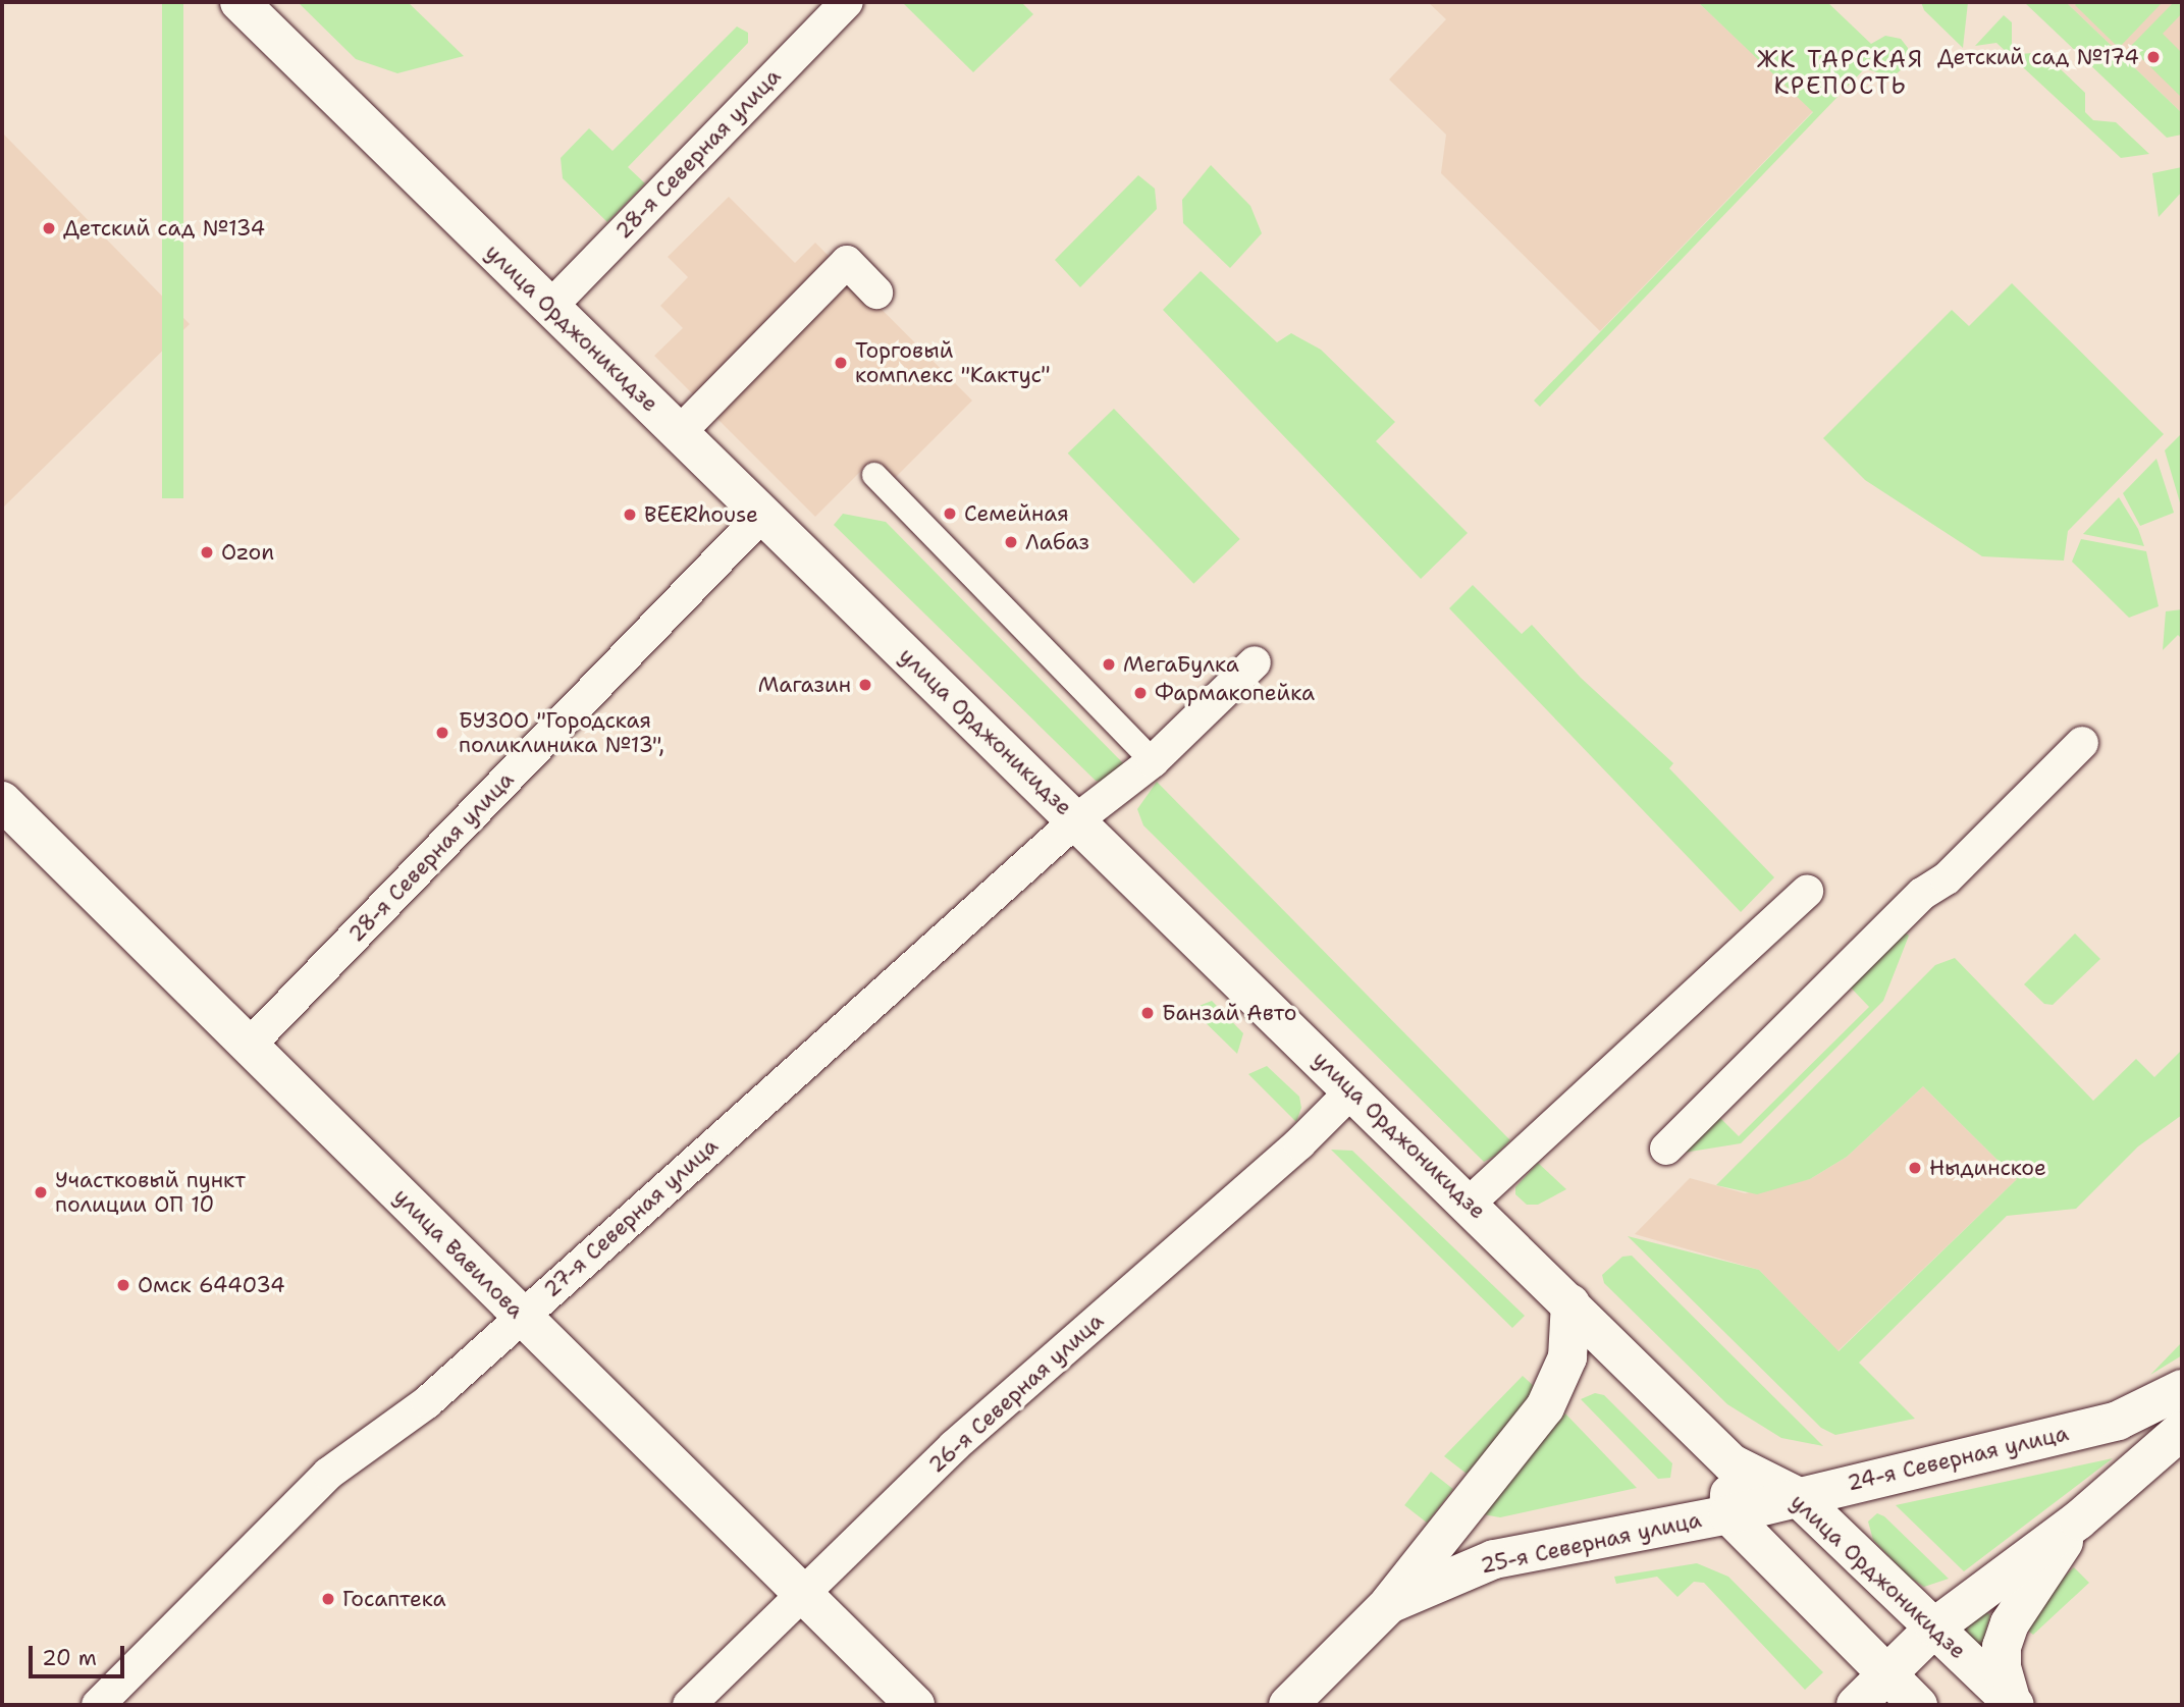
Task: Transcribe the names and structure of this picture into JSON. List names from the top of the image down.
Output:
{
  "streets": {
    "main road": [
      "улица Орджоникидзе",
      "улица Вавилова",
      "24-я Северная улица",
      "25-я Северная улица"
    ],
    "street": ["28-я Северная улица", "27-я Северная улица", "26-я Северная улица"]
  },
  "crossings": [
    ["28-я Северная улица", "улица Орджоникидзе"],
    ["28-я Северная улица", "улица Вавилова"],
    ["улица Орджоникидзе", "27-я Северная улица"],
    ["улица Орджоникидзе", "26-я Северная улица"],
    ["улица Орджоникидзе", "24-я Северная улица"],
    ["27-я Северная улица", "улица Вавилова"],
    ["улица Вавилова", "26-я Северная улица"],
    ["24-я Северная улица", "25-я Северная улица"]
  ],
  "districts": ["ЖК ТАРСКАЯ КРЕПОСТЬ"],
  "places": [
    "Детский сад №174",
    "Детский сад №134",
    "Торговый комплекс \"Кактус\"",
    "Семейная",
    "BEERhouse",
    "Лабаз",
    "Ozon",
    "МегаБулка",
    "Магазин",
    "Фармакопейка",
    "БУЗОО \"Городская поликлиника №13\",",
    "Банзай Авто",
    "Ныдинское",
    "Участковый пункт полиции ОП 10",
    "Омск 644034",
    "Госаптека"
  ],
  "scale_bar": "20 m"
}
